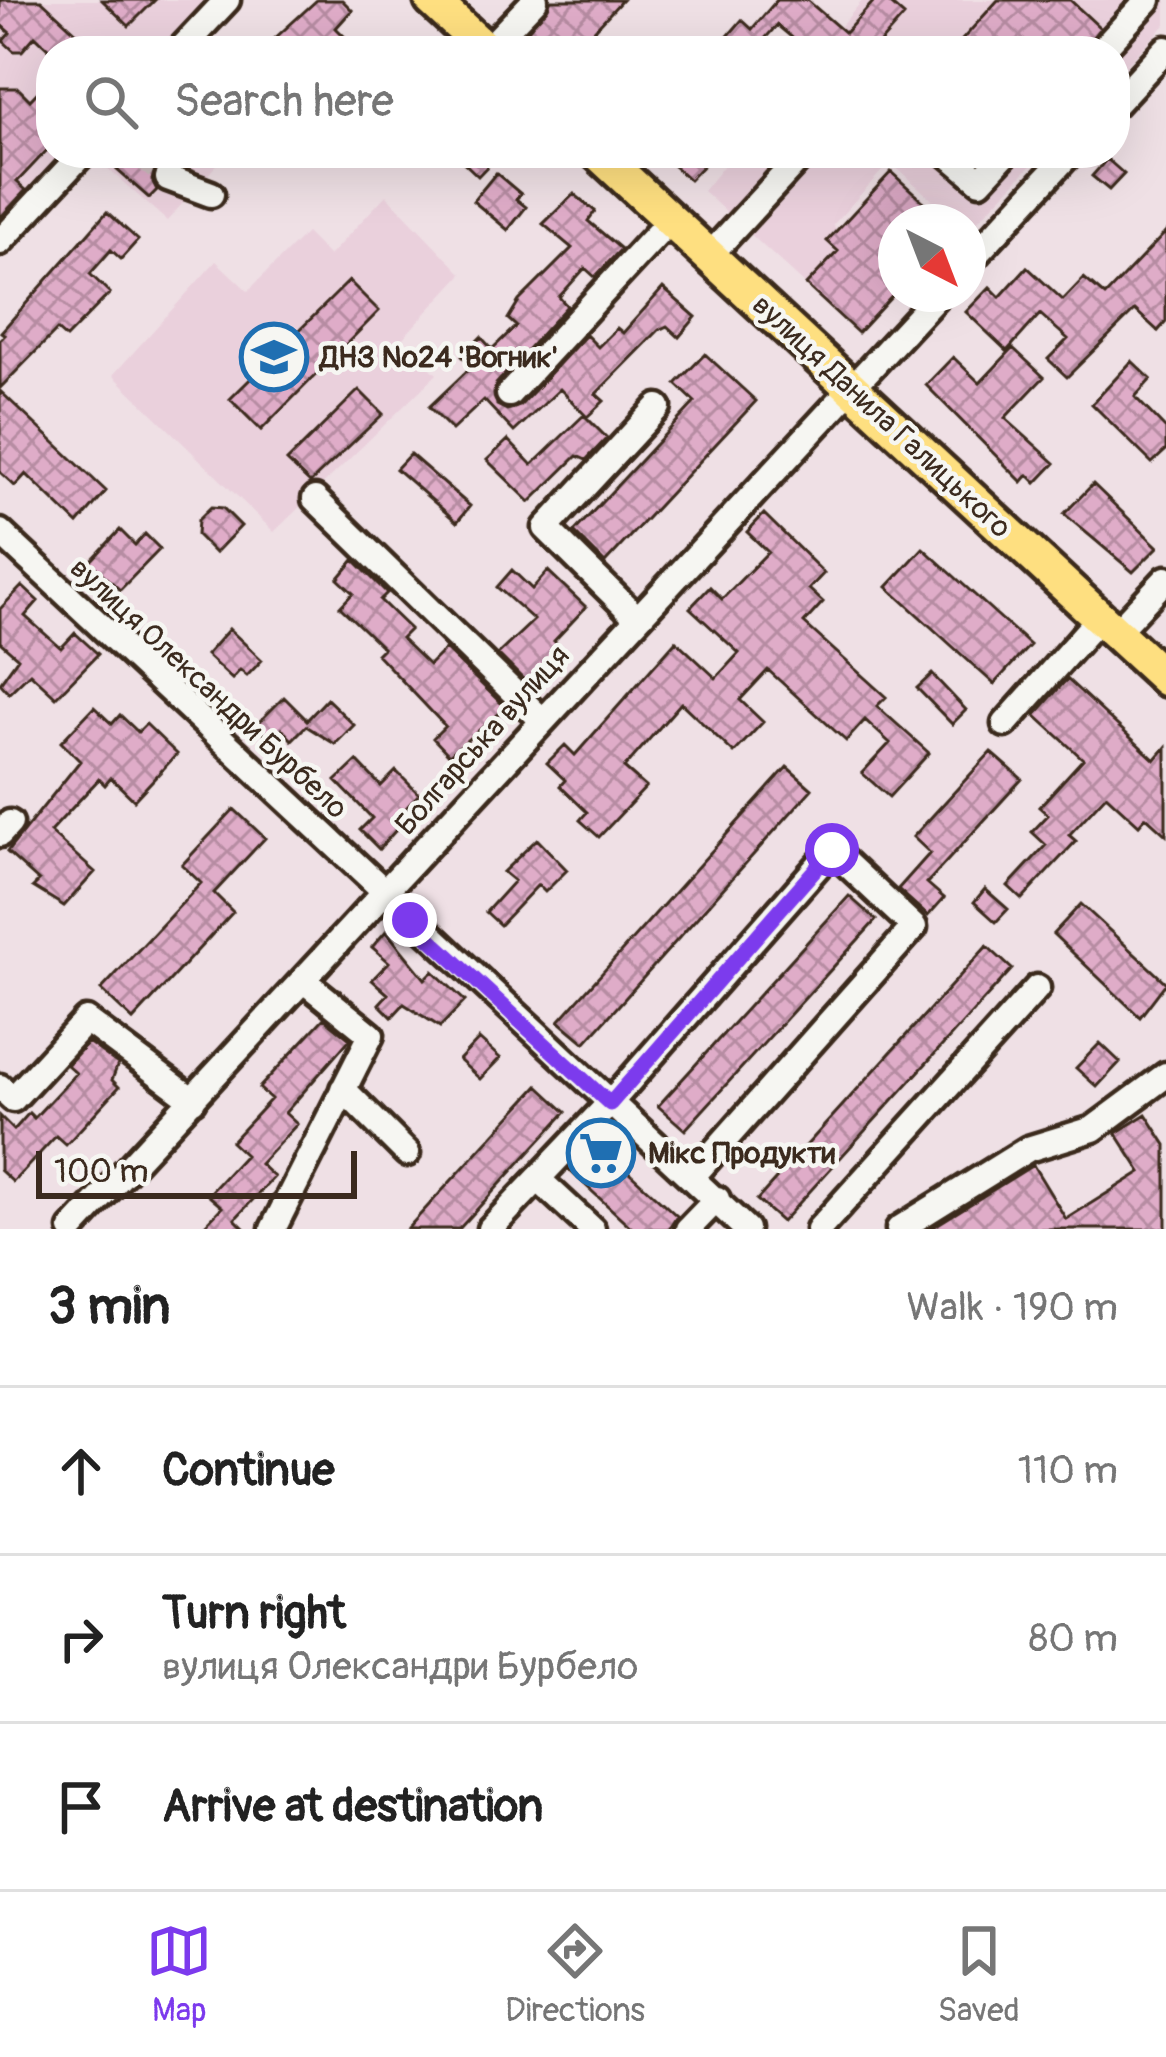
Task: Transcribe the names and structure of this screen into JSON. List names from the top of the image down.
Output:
{
  "streets": {
    "main road": ["вулиця Данила Галицького"],
    "street": ["вулиця Олександри Бурбело", "Болгарська вулиця"]
  },
  "crossings": [
    ["вулиця Данила Галицького", "Болгарська вулиця"],
    ["вулиця Олександри Бурбело", "Болгарська вулиця"]
  ],
  "places": {
    "school or university": ["ДНЗ №24 'Вогник'"],
    "supermarket": ["Мікс Продукти"]
  },
  "scale_bar": "100 m",
  "north": "bottom right",
  "page": {
    "search": "Search here",
    "scale": "100 m",
    "heading": ["3 min", "Walk · 190 m"],
    "list": [
      ["Continue", "110 m"],
      ["Turn right", "вулиця Олександри Бурбело", "80 m"],
      "Arrive at destination"
    ],
    "nav": ["Map", "Directions", "Saved"]
  }
}
